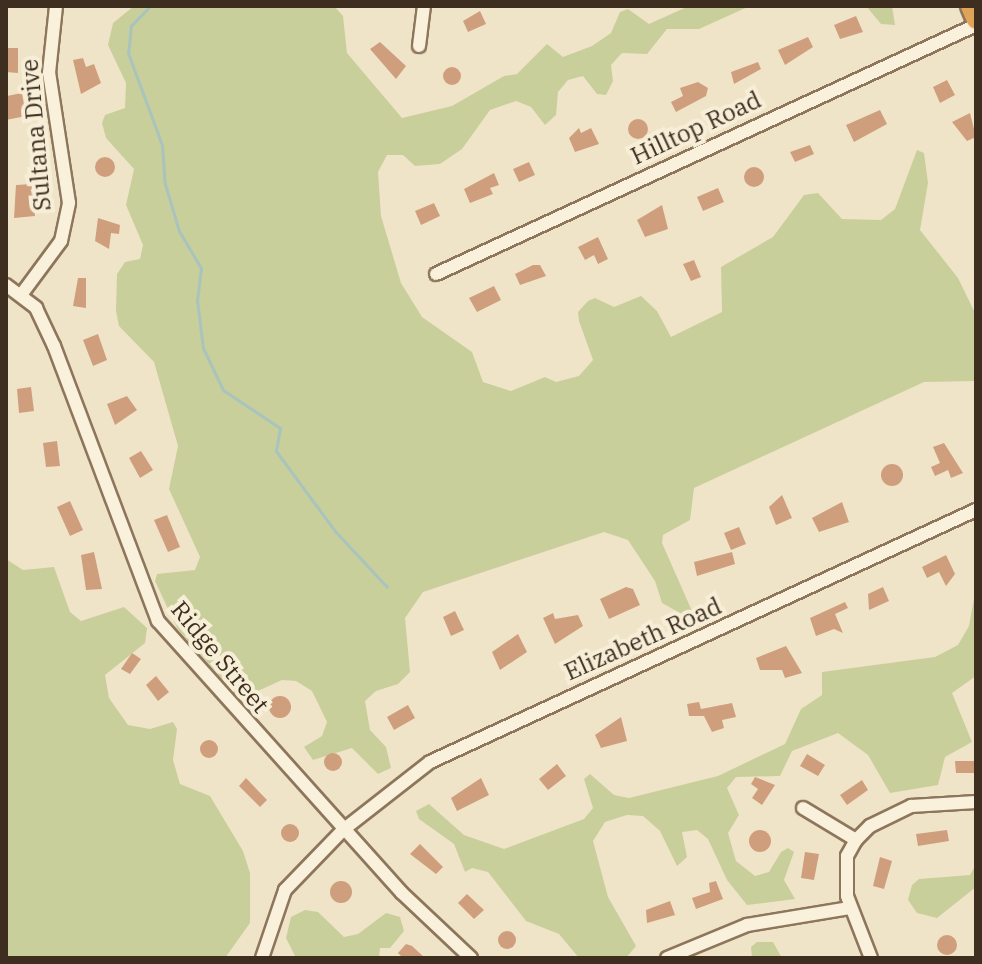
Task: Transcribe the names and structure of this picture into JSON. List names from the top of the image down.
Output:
{
  "streets": {
    "street": [
      "Hilltop Road",
      "Sultana Drive",
      "Elizabeth Road",
      "Ridge Street"
    ]
  },
  "crossings": [
    ["Sultana Drive", "Ridge Street"],
    ["Elizabeth Road", "Ridge Street"]
  ]
}
